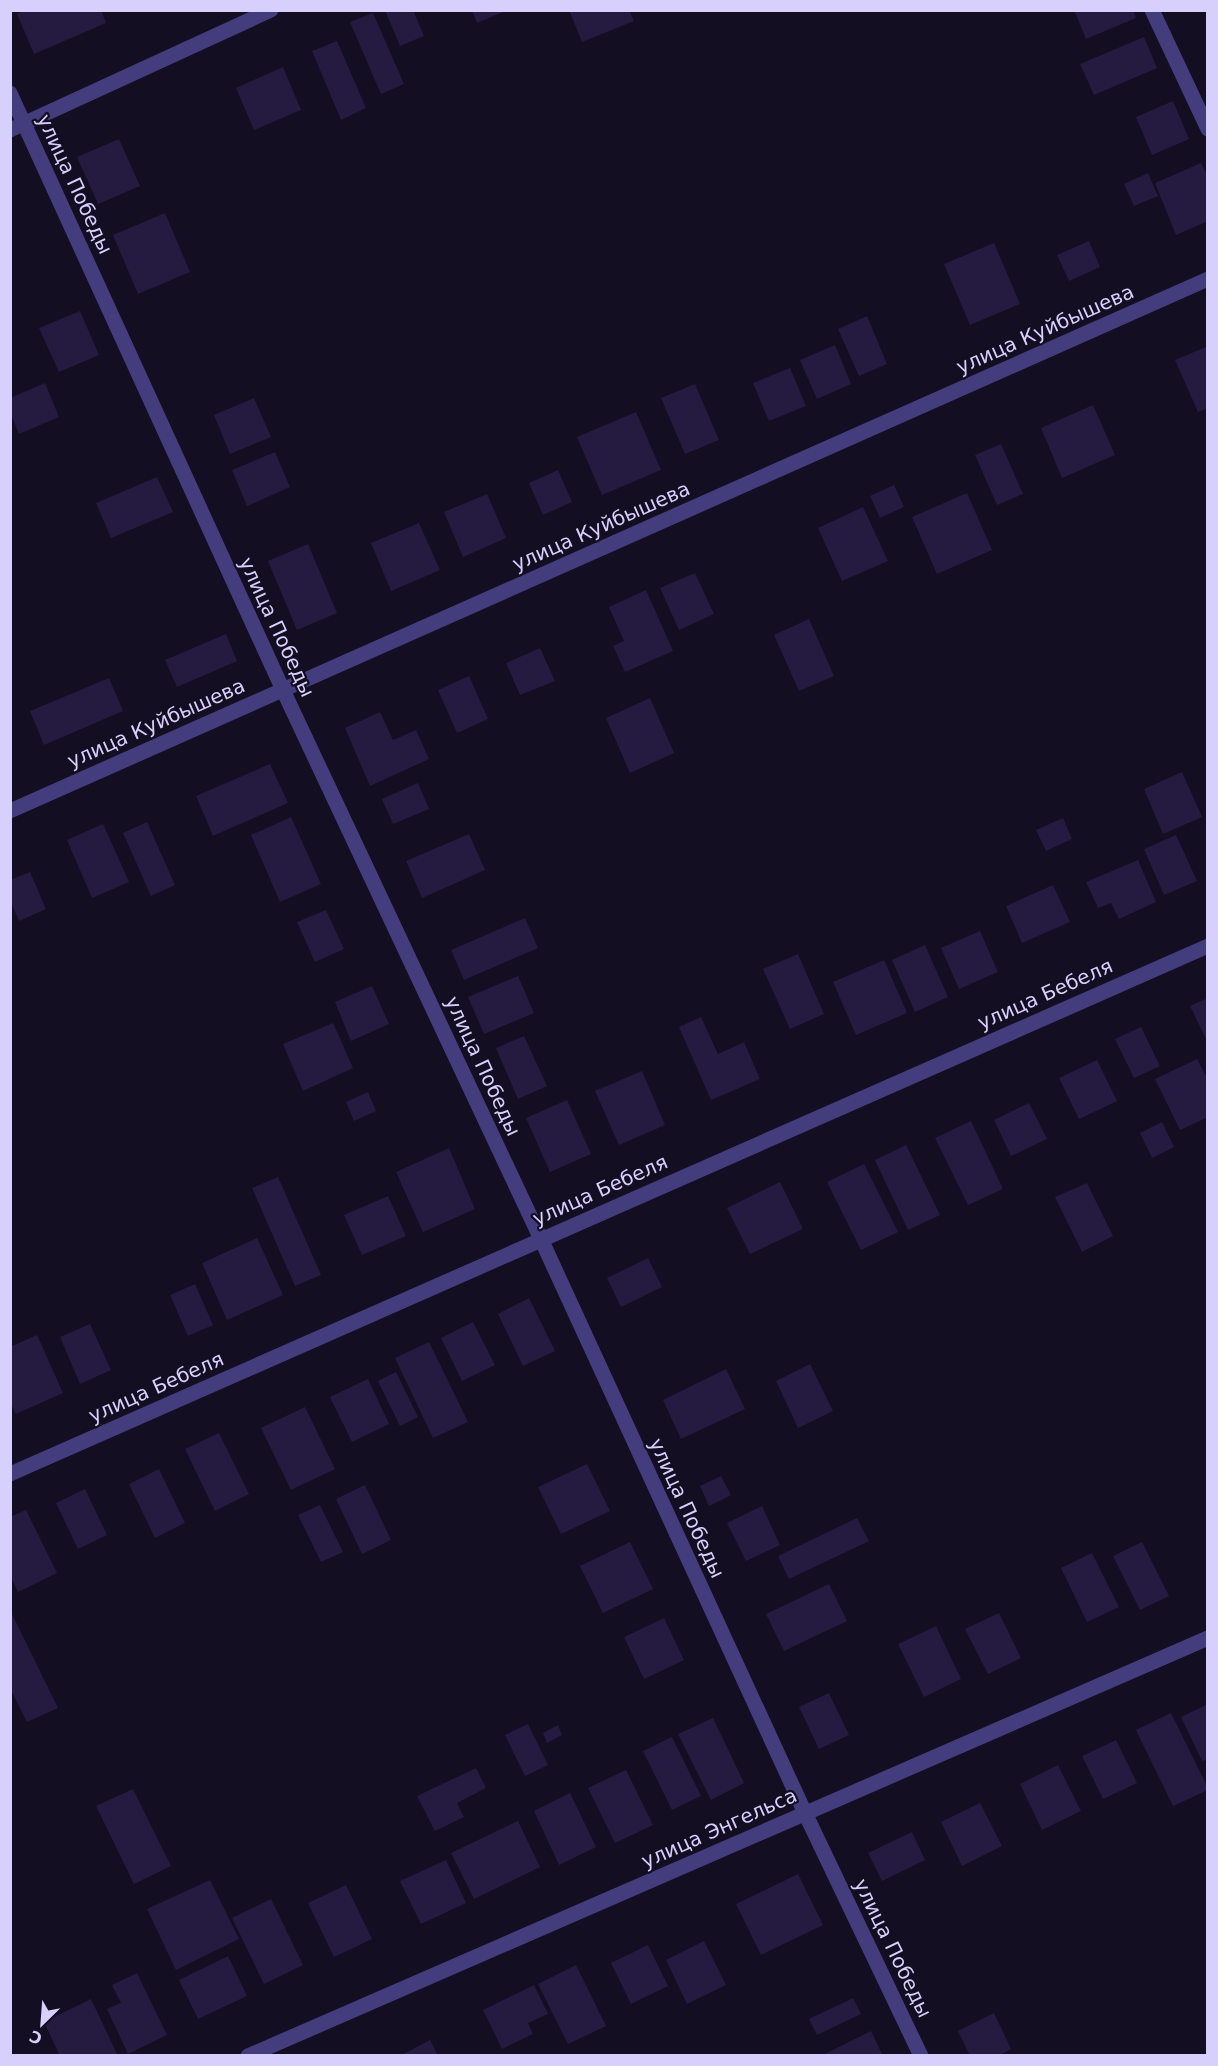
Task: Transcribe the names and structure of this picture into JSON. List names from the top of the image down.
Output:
{
  "streets": {
    "street": [
      "улица Победы",
      "улица Куйбышева",
      "улица Бебеля",
      "улица Энгельса"
    ]
  },
  "crossings": [
    ["улица Победы", "улица Куйбышева"],
    ["улица Победы", "улица Бебеля"],
    ["улица Победы", "улица Энгельса"]
  ],
  "north": "bottom left"
}
